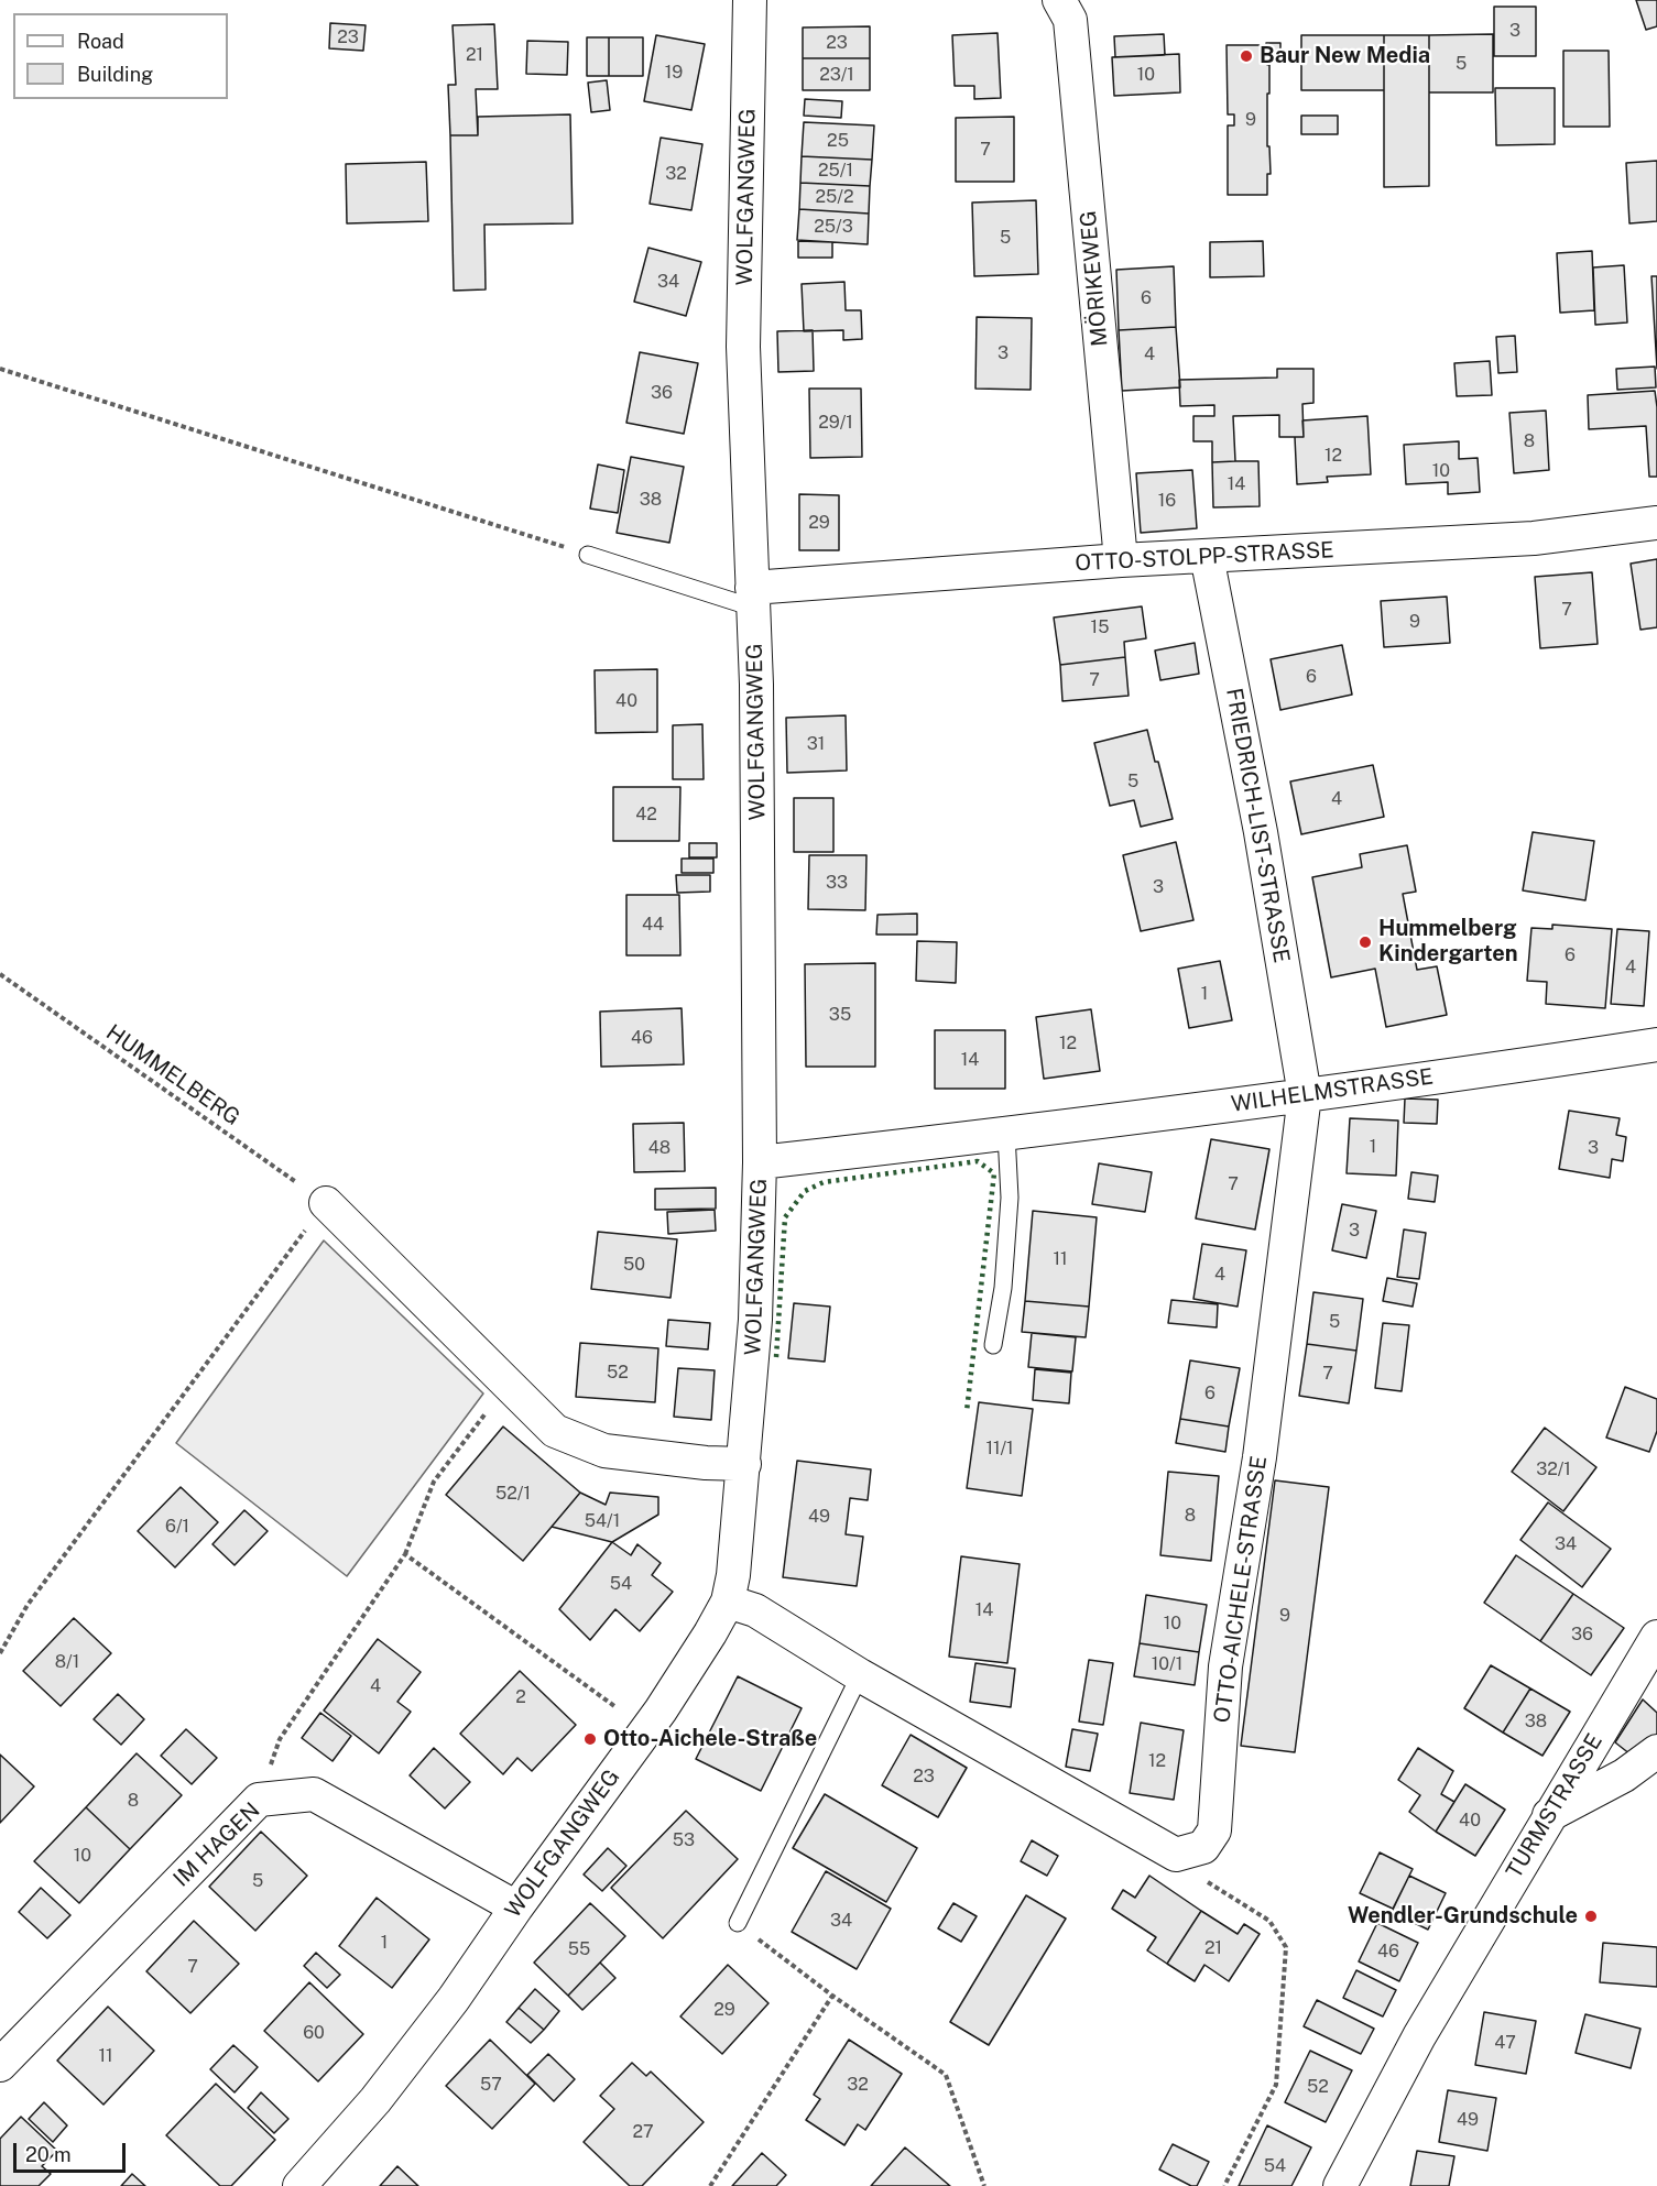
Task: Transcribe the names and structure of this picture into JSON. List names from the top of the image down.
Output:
{
  "streets": {
    "street": [
      "WOLFGANGWEG",
      "MÖRIKEWEG",
      "OTTO-STOLPP-STRASSE",
      "FRIEDRICH-LIST-STRASSE",
      "WILHELMSTRASSE",
      "OTTO-AICHELE-STRASSE",
      "TURMSTRASSE",
      "IM HAGEN"
    ],
    "path": ["HUMMELBERG"]
  },
  "crossings": [
    ["WOLFGANGWEG", "OTTO-STOLPP-STRASSE"],
    ["WOLFGANGWEG", "WILHELMSTRASSE"],
    ["WOLFGANGWEG", "IM HAGEN"],
    ["MÖRIKEWEG", "OTTO-STOLPP-STRASSE"],
    ["OTTO-STOLPP-STRASSE", "FRIEDRICH-LIST-STRASSE"],
    ["FRIEDRICH-LIST-STRASSE", "WILHELMSTRASSE"],
    ["FRIEDRICH-LIST-STRASSE", "OTTO-AICHELE-STRASSE"],
    ["WILHELMSTRASSE", "OTTO-AICHELE-STRASSE"]
  ],
  "places": [
    "Baur New Media",
    "Hummelberg Kindergarten",
    "Otto-Aichele-Straße",
    "Wendler-Grundschule"
  ],
  "house_numbers": [
    "3",
    "23",
    "23",
    "21",
    "5",
    "19",
    "23/1",
    "10",
    "9",
    "25",
    "7",
    "25/1",
    "32",
    "25/2",
    "25/3",
    "5",
    "34",
    "6",
    "3",
    "4",
    "36",
    "29/1",
    "8",
    "12",
    "10",
    "14",
    "38",
    "16",
    "29",
    "7",
    "9",
    "15",
    "6",
    "7",
    "40",
    "31",
    "5",
    "4",
    "42",
    "33",
    "3",
    "44",
    "6",
    "4",
    "1",
    "35",
    "46",
    "12",
    "14",
    "1",
    "48",
    "3",
    "7",
    "3",
    "11",
    "50",
    "4",
    "5",
    "52",
    "7",
    "6",
    "11/1",
    "32/1",
    "52/1",
    "8",
    "49",
    "54/1",
    "6/1",
    "34",
    "54",
    "14",
    "9",
    "10",
    "36",
    "8/1",
    "10/1",
    "4",
    "2",
    "38",
    "12",
    "23",
    "8",
    "40",
    "53",
    "10",
    "5",
    "34",
    "1",
    "21",
    "55",
    "46",
    "7",
    "29",
    "60",
    "47",
    "11",
    "57",
    "32",
    "52",
    "49",
    "27",
    "54"
  ],
  "legend": ["Road", "Building"],
  "scale_bar": "20 m"
}
